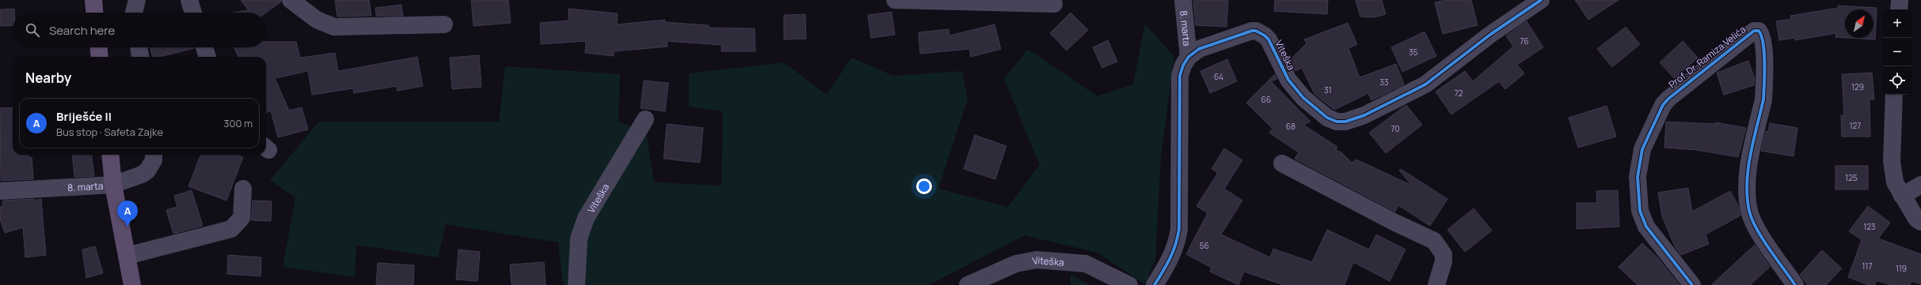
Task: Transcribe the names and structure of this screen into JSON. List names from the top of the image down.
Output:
{
  "streets": {
    "street": ["8. marta", "Viteška", "Prof. Dr. Ramiza Velića"]
  },
  "crossings": [
    ["8. marta", "Viteška"]
  ],
  "house_numbers": [
    "76",
    "35",
    "64",
    "33",
    "129",
    "31",
    "72",
    "66",
    "127",
    "68",
    "70",
    "125",
    "123",
    "56",
    "117",
    "119"
  ],
  "north": "top right",
  "page": {
    "map_buttons": ["+", "−"],
    "search": "Search here",
    "heading": "Nearby",
    "list": [
      {
        "mark": "A",
        "name": "Briješće II",
        "note": "Bus stop · Safeta Zajke",
        "value": "300 m"
      }
    ],
    "pins": "A"
  }
}
